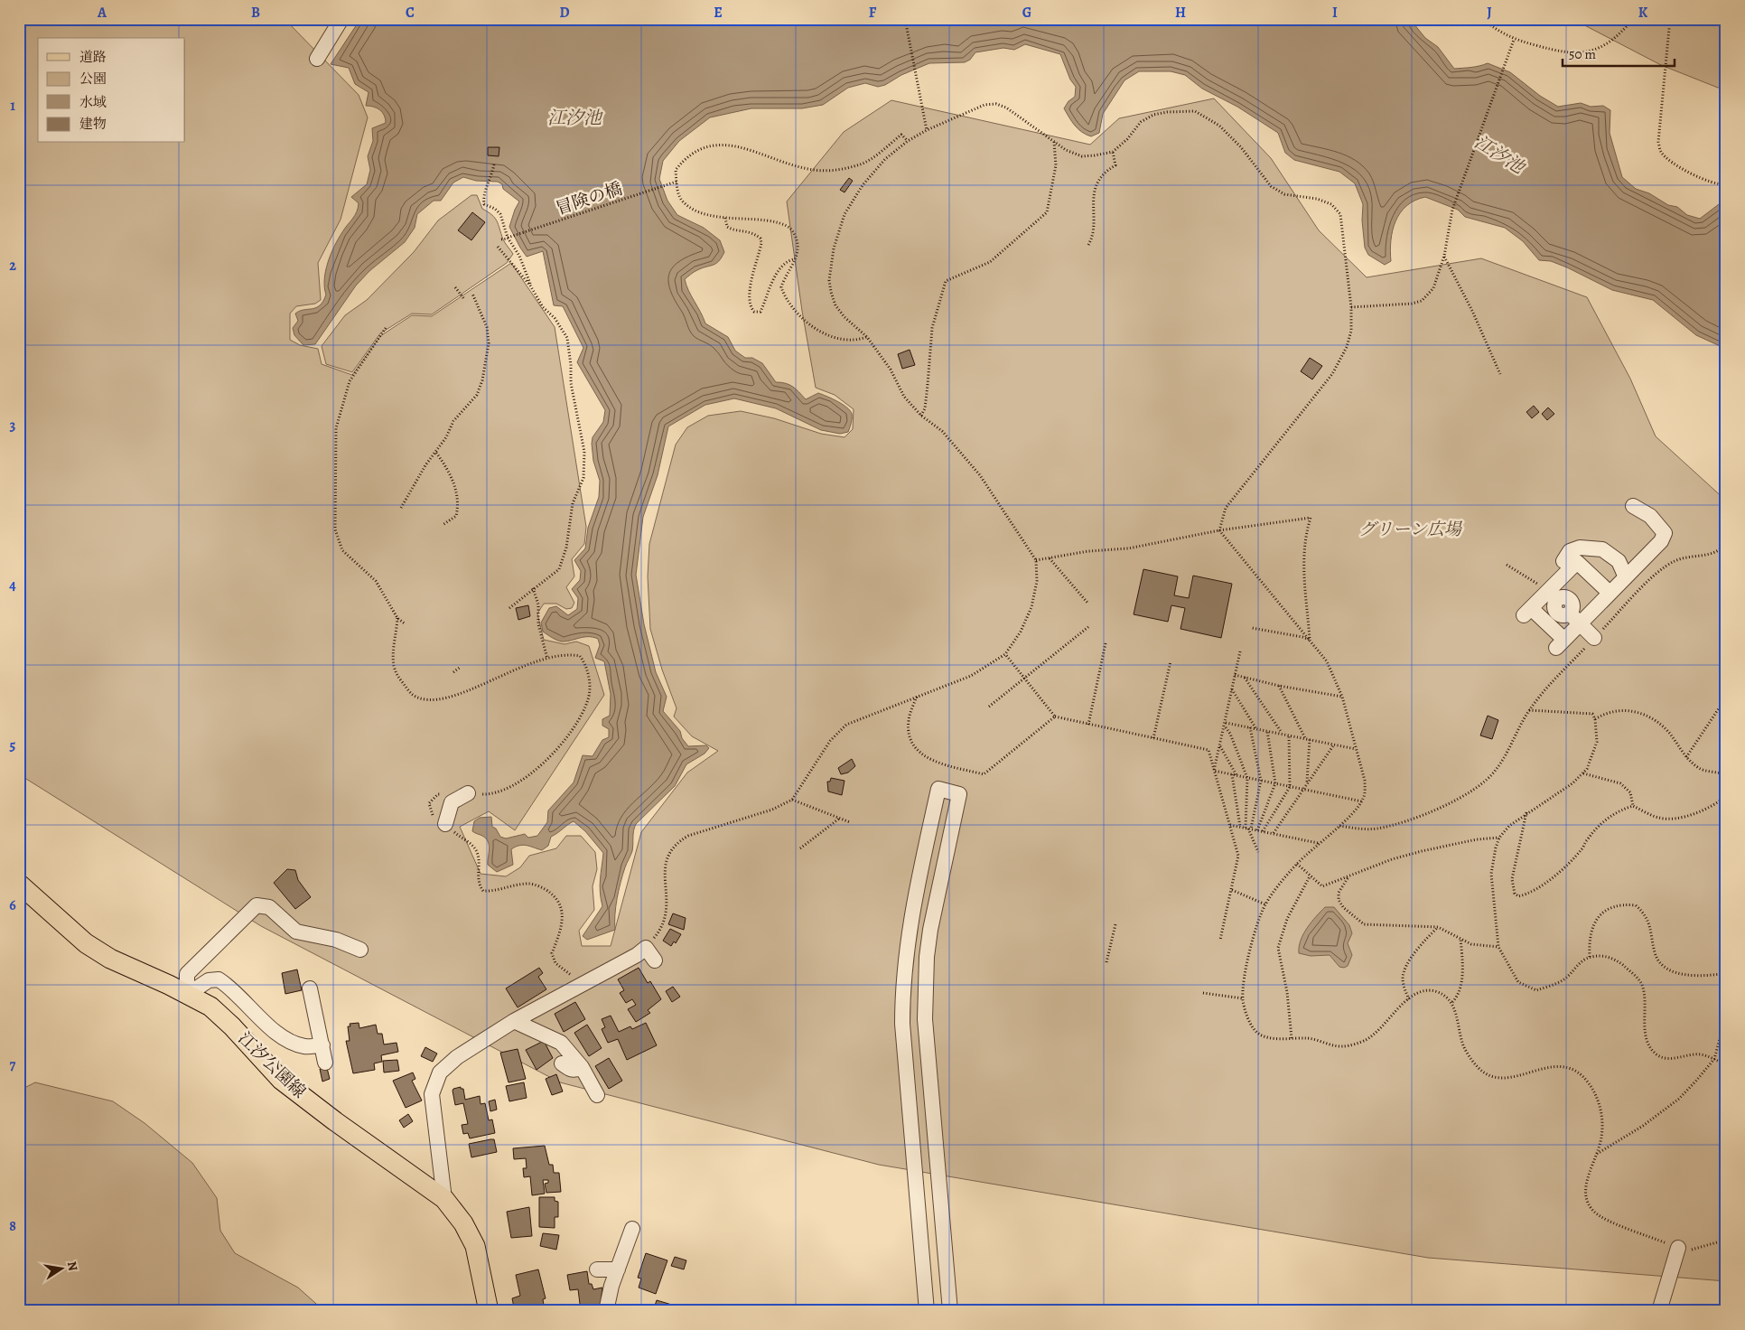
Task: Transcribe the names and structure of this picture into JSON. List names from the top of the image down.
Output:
{
  "streets": {
    "main road": ["江汐公園線"],
    "path": ["冒険の橋"]
  },
  "water": ["江汐池"],
  "parks": ["グリーン広場"],
  "legend": [
    "道路",
    "公園",
    "水域",
    "建物"
  ],
  "scale_bar": "50 m",
  "north": "right",
  "grid": {
    "columns": [
      "A",
      "B",
      "C",
      "D",
      "E",
      "F",
      "G",
      "H",
      "I",
      "J",
      "K"
    ],
    "rows": [
      "1",
      "2",
      "3",
      "4",
      "5",
      "6",
      "7",
      "8"
    ]
  }
}
